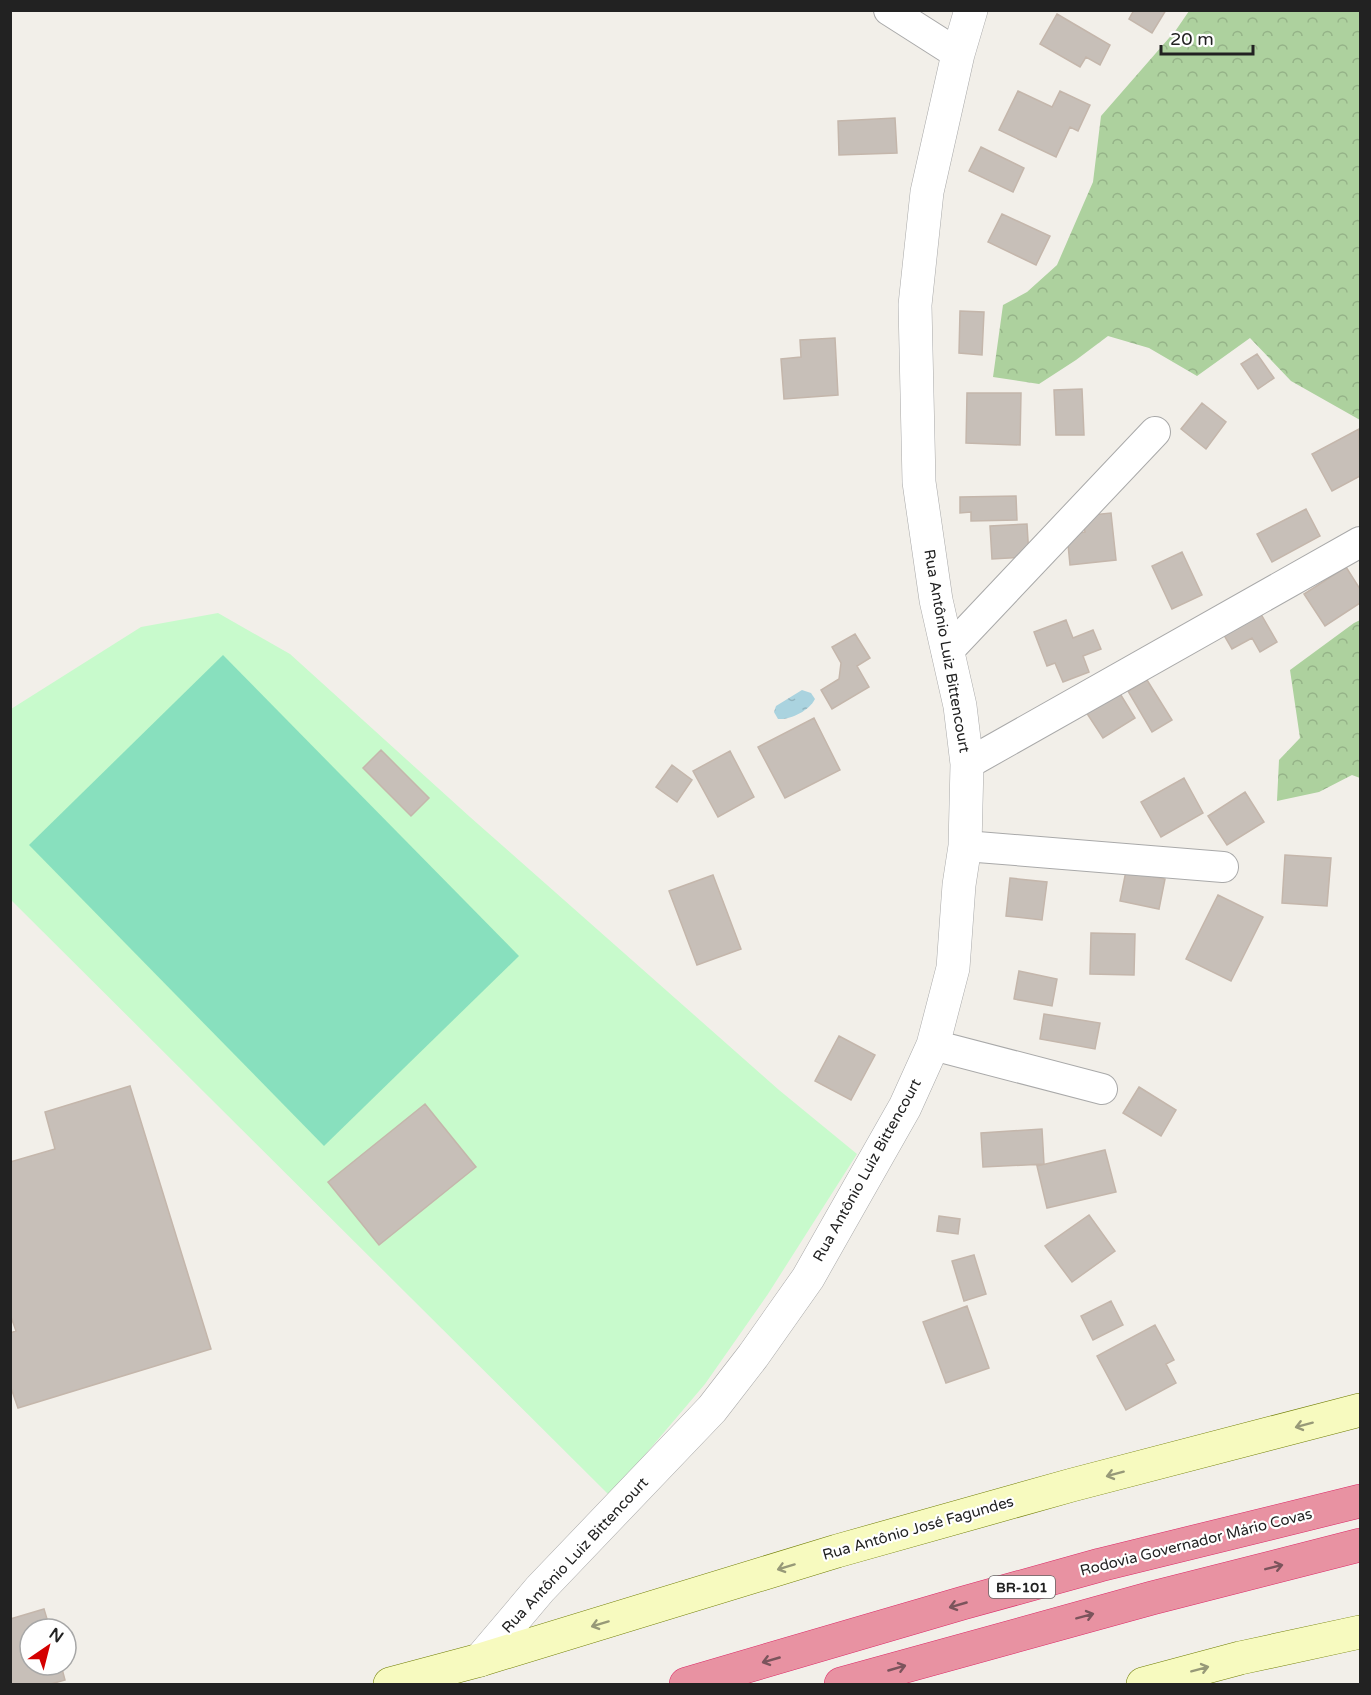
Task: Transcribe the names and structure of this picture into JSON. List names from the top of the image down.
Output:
{
  "streets": {
    "highway": ["Rodovia Governador Mário Covas", "BR-101"],
    "main road": ["Rua Antônio José Fagundes"],
    "street": ["Rua Antônio Luiz Bittencourt"]
  },
  "crossings": [
    ["Rua Antônio Luiz Bittencourt", "Rua Antônio José Fagundes"]
  ],
  "one_way": ["Rua Antônio José Fagundes"],
  "scale_bar": "20 m",
  "north": "top right"
}
